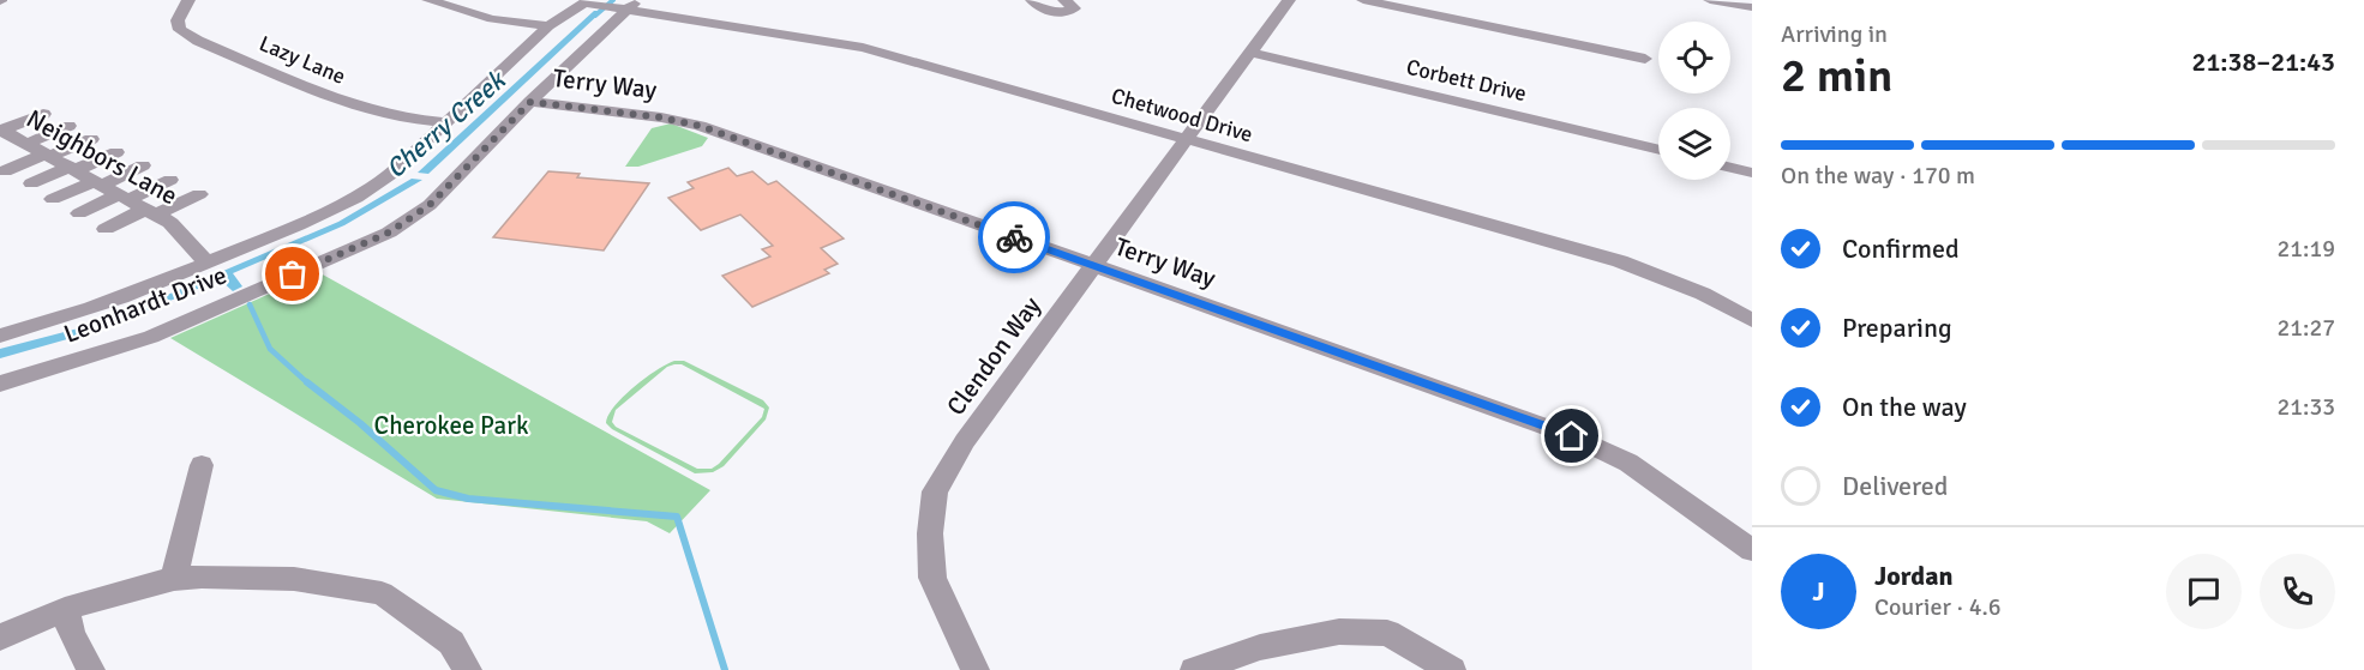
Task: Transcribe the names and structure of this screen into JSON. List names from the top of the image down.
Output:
{
  "streets": {
    "street": [
      "Lazy Lane",
      "Corbett Drive",
      "Terry Way",
      "Chetwood Drive",
      "Neighbors Lane",
      "Leonhardt Drive",
      "Clendon Way"
    ]
  },
  "crossings": [
    ["Lazy Lane", "Leonhardt Drive"],
    ["Corbett Drive", "Clendon Way"],
    ["Terry Way", "Leonhardt Drive"],
    ["Terry Way", "Clendon Way"],
    ["Chetwood Drive", "Leonhardt Drive"],
    ["Chetwood Drive", "Clendon Way"],
    ["Neighbors Lane", "Leonhardt Drive"]
  ],
  "water": ["Cherry Creek"],
  "parks": ["Cherokee Park"],
  "page": {
    "heading": ["2 min", "Arriving in", "21:38–21:43"],
    "panel": ["Jordan", "Courier · 4.6"],
    "bar": "On the way · 170 m",
    "list": [
      ["Confirmed", "21:19"],
      ["Preparing", "21:27"],
      ["On the way", "21:33"],
      "Delivered"
    ],
    "round": "J"
  }
}
